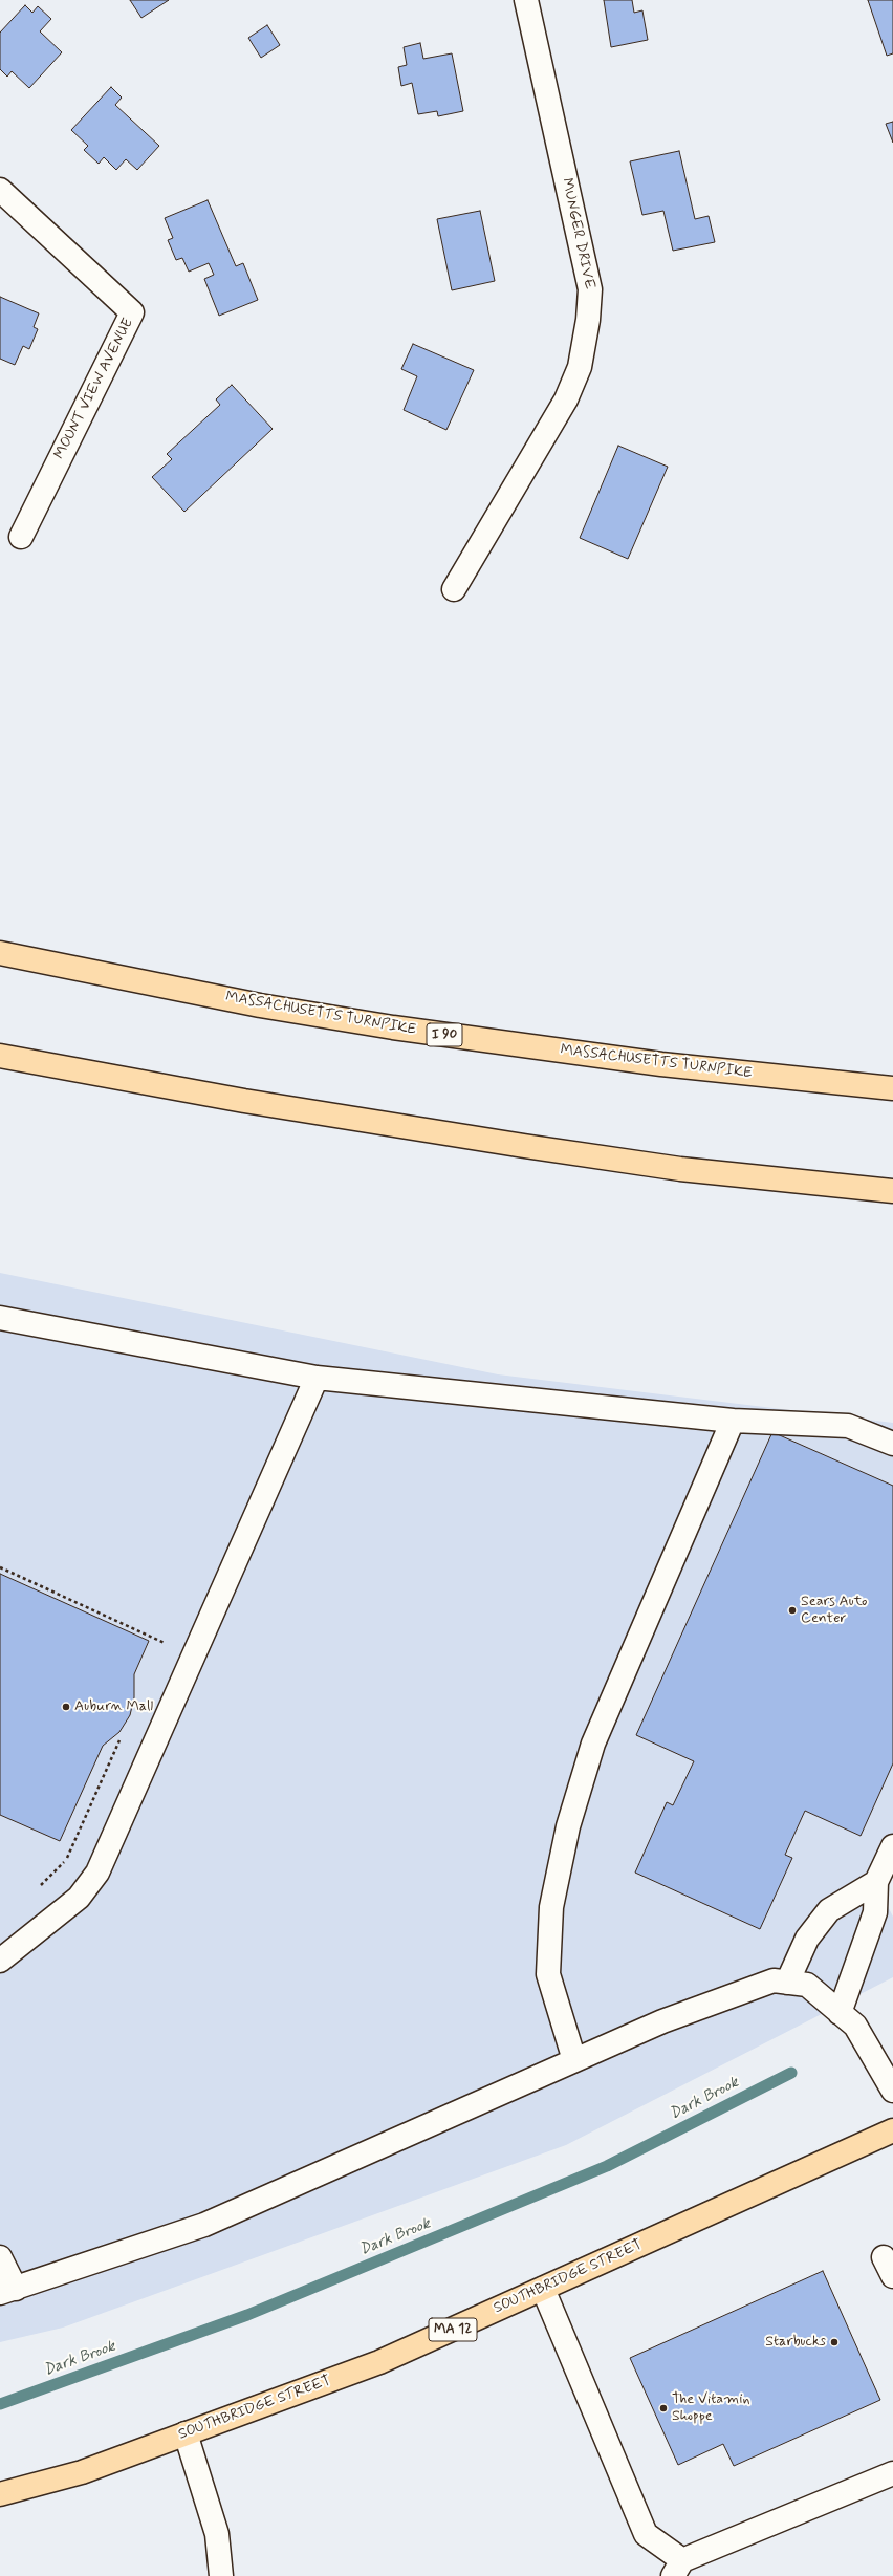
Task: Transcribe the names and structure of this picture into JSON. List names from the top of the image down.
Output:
{
  "streets": {
    "main road": [
      "MASSACHUSETTS TURNPIKE",
      "I 90",
      "SOUTHBRIDGE STREET",
      "MA 12"
    ],
    "street": ["MUNGER DRIVE", "MOUNT VIEW AVENUE"]
  },
  "water": ["Dark Brook"],
  "places": [
    "Sears Auto Center",
    "Auburn Mall",
    "Starbucks",
    "The Vitamin Shoppe"
  ]
}
